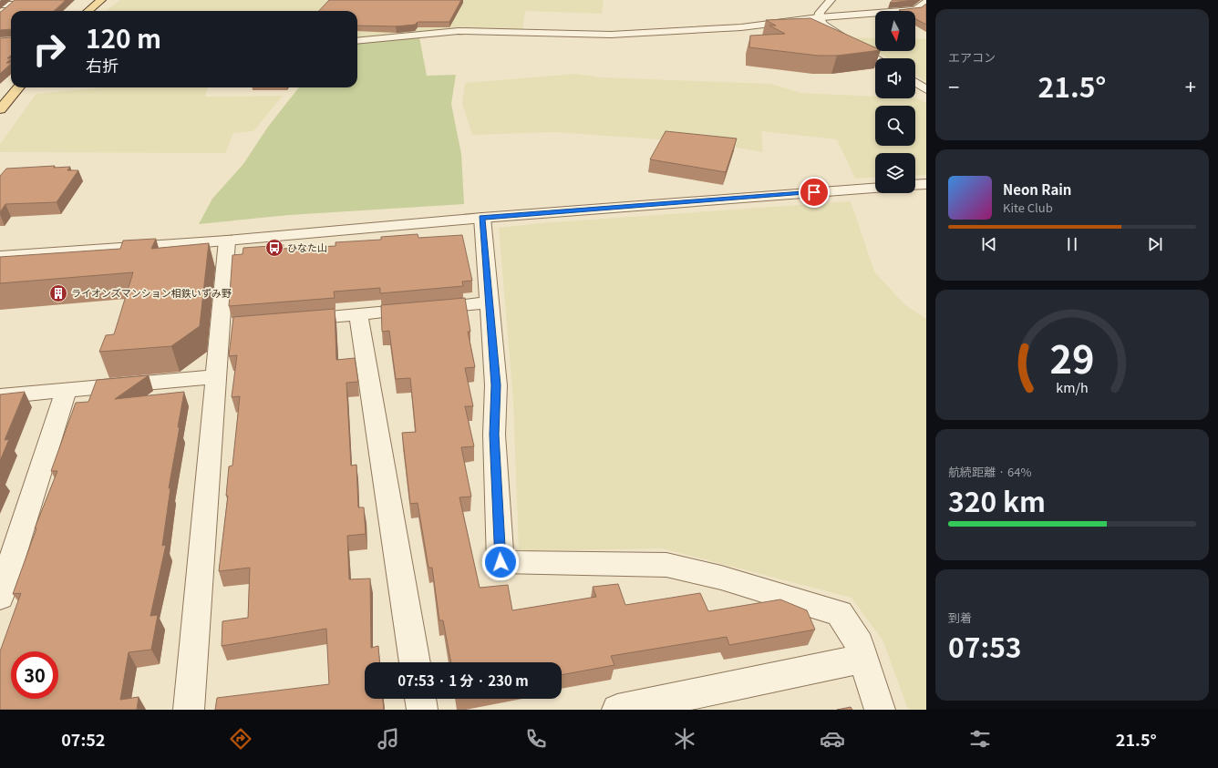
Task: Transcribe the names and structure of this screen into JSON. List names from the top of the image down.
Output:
{
  "places": {
    "bus stop": ["ひなた山"],
    "building": ["ライオンズマンション相鉄いずみ野"]
  },
  "north": "bottom",
  "page": {
    "tile": [
      "エアコン",
      ["航続距離 · 64%", "320 km"],
      ["到着", "07:53"]
    ],
    "turn": ["120 m", "右折"],
    "heat": ["−", "21.5°", "+"],
    "song": ["Neon Rain", "Kite Club"],
    "limit": "30",
    "trip": "07:53 · 1 分 · 230 m",
    "tabs": ["07:52", "21.5°"],
    "gauge": ["29", "km/h"]
  }
}
